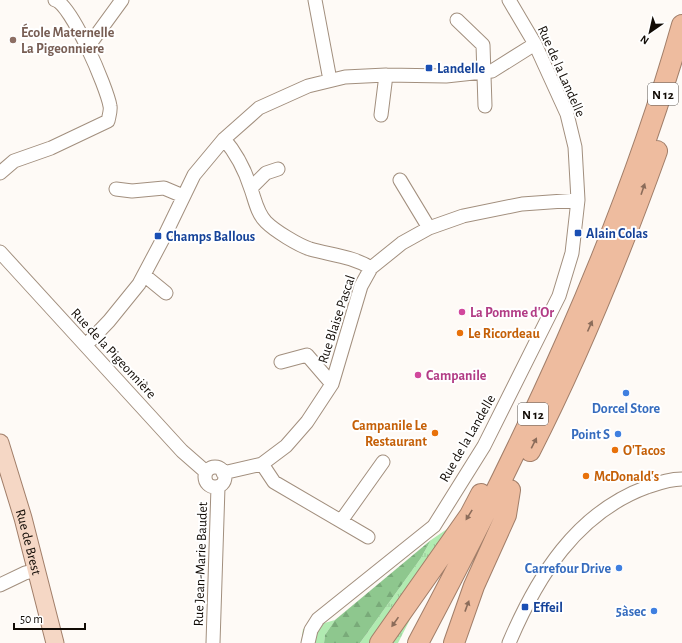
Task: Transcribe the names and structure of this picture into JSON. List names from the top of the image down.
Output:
{
  "streets": {
    "highway": ["N 12"],
    "main road": ["Rue de Brest"],
    "street": [
      "Rue de la Landelle",
      "Rue Blaise Pascal",
      "Rue de la Pigeonnière",
      "Rue Jean-Marie Baudet"
    ]
  },
  "crossings": [
    ["Rue de la Landelle", "Rue Blaise Pascal"],
    ["Rue Blaise Pascal", "Rue de la Pigeonnière"],
    ["Rue Blaise Pascal", "Rue Jean-Marie Baudet"],
    ["Rue de la Pigeonnière", "Rue Jean-Marie Baudet"]
  ],
  "places": {
    "other": [
      "École Maternelle La Pigeonniere",
      "La Pomme d'Or",
      "Le Ricordeau",
      "Campanile",
      "Dorcel Store",
      "Campanile Le Restaurant",
      "Point S",
      "O'Tacos",
      "McDonald's",
      "Carrefour Drive",
      "5àsec"
    ],
    "transit": [
      "Landelle",
      "Alain Colas",
      "Champs Ballous",
      "Effeil"
    ]
  },
  "scale_bar": "50 m",
  "north": "bottom left"
}
